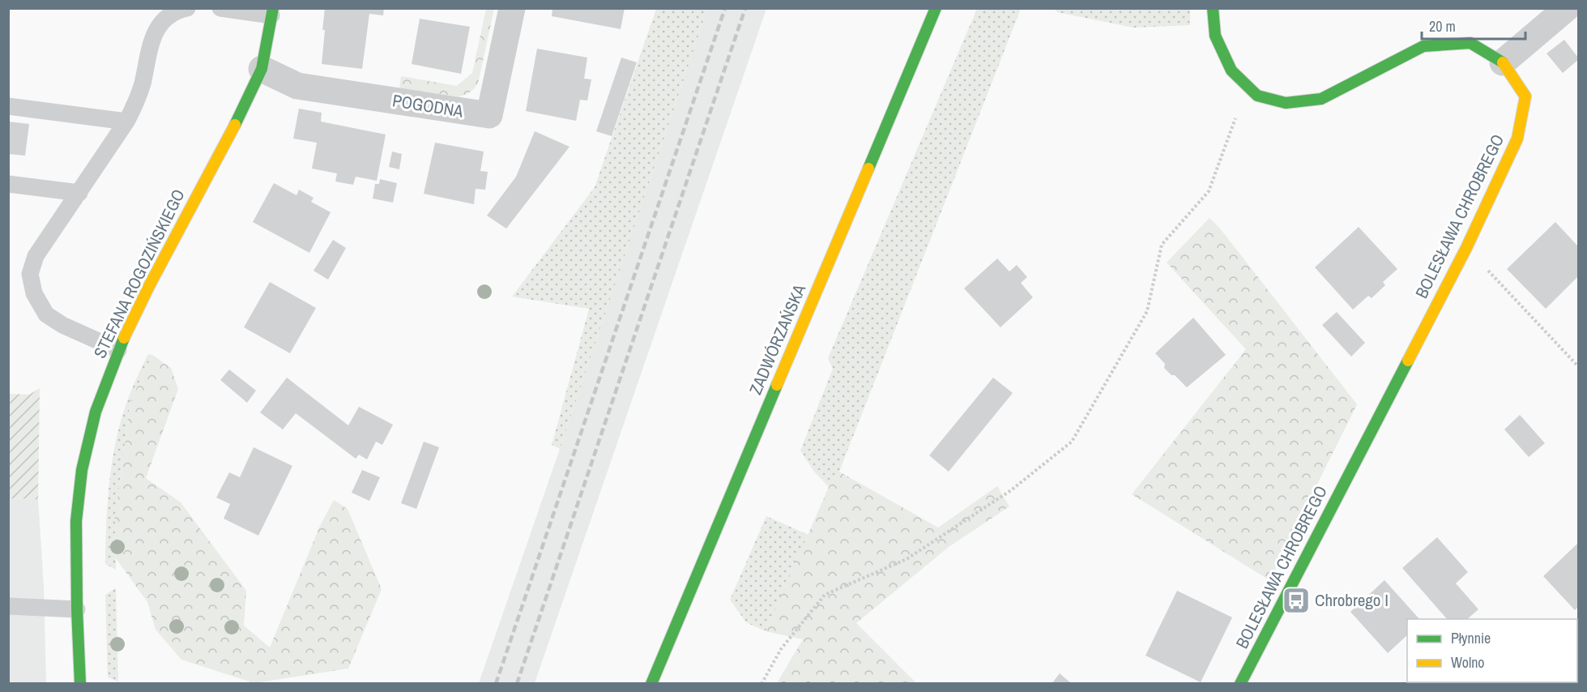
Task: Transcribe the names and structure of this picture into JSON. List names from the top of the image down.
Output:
{
  "streets": {
    "street": [
      "POGODNA",
      "BOLESŁAWA CHROBREGO",
      "STEFANA ROGOZIŃSKIEGO",
      "ZADWÓRZAŃSKA"
    ]
  },
  "crossings": [
    ["POGODNA", "STEFANA ROGOZIŃSKIEGO"]
  ],
  "places": {
    "bus stop": ["Chrobrego I"]
  },
  "legend": ["Płynnie", "Wolno"],
  "scale_bar": "20 m"
}
